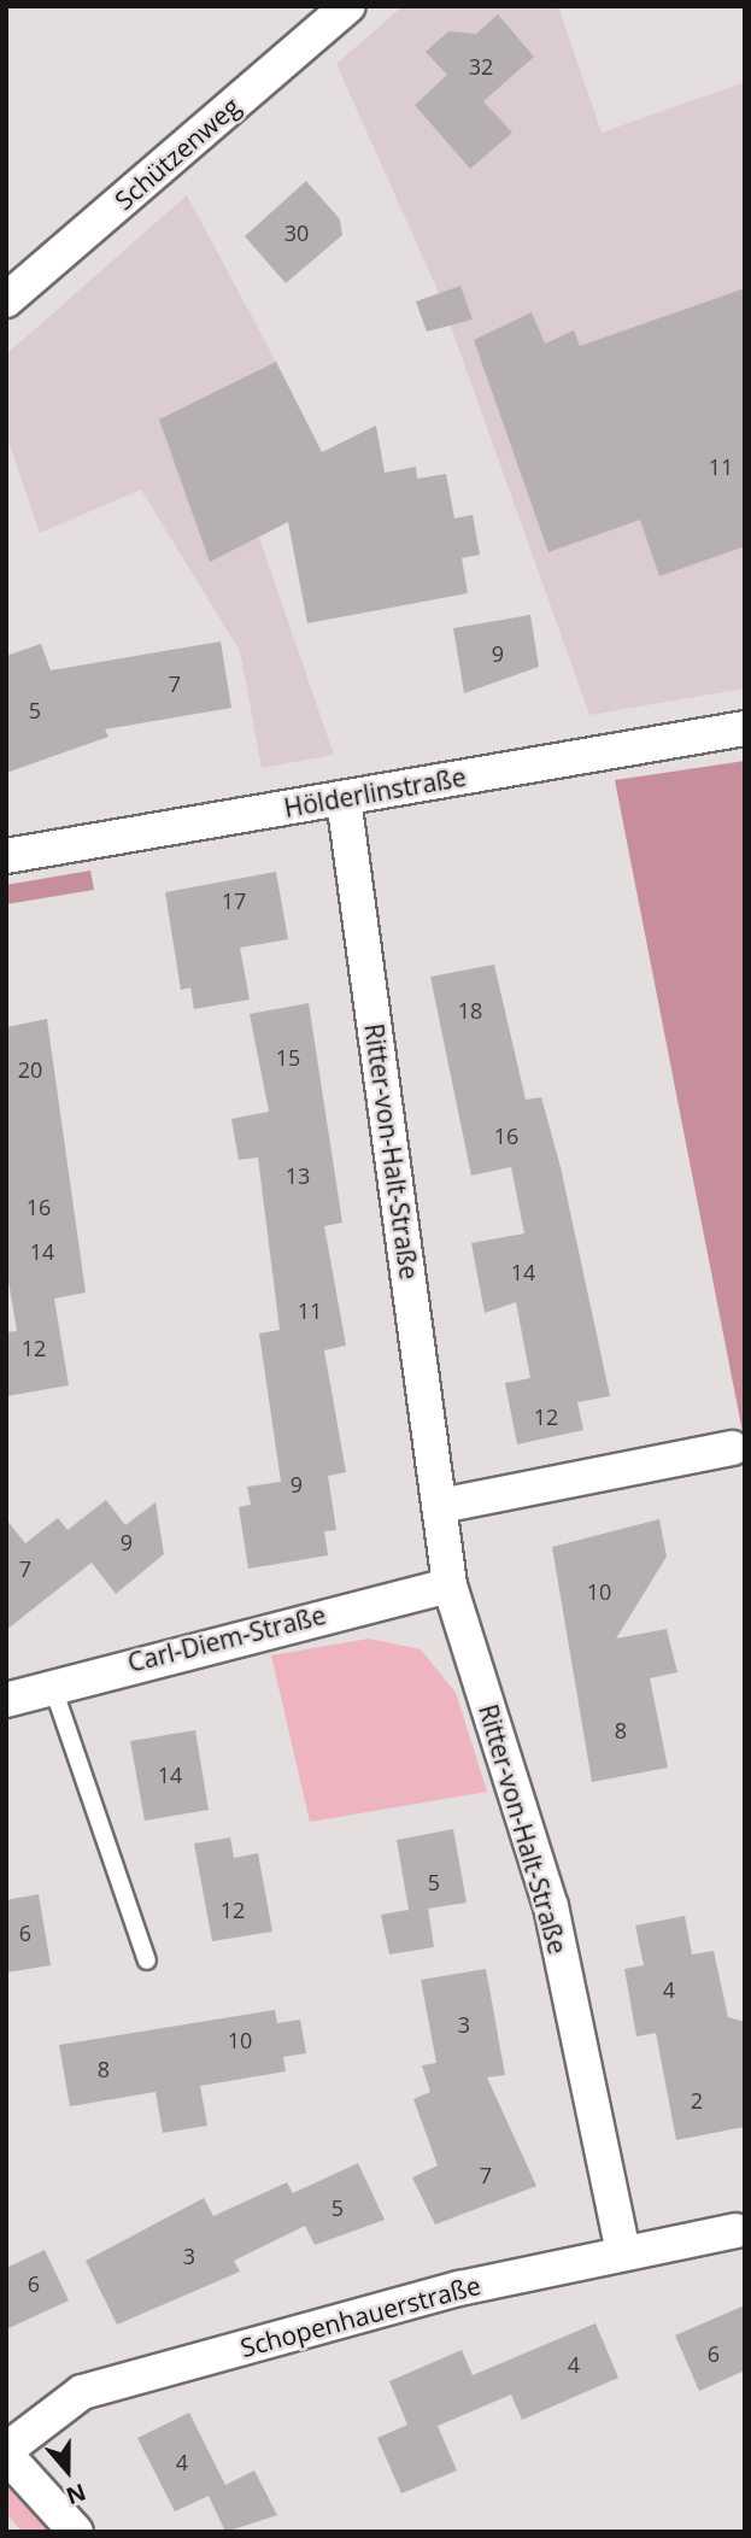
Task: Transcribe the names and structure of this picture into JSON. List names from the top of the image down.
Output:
{
  "streets": {
    "street": [
      "Schützenweg",
      "Hölderlinstraße",
      "Ritter-von-Halt-Straße",
      "Carl-Diem-Straße",
      "Schopenhauerstraße"
    ]
  },
  "crossings": [
    ["Hölderlinstraße", "Ritter-von-Halt-Straße"],
    ["Ritter-von-Halt-Straße", "Carl-Diem-Straße"],
    ["Ritter-von-Halt-Straße", "Schopenhauerstraße"]
  ],
  "house_numbers": [
    "32",
    "30",
    "11",
    "9",
    "7",
    "5",
    "17",
    "18",
    "15",
    "20",
    "16",
    "13",
    "16",
    "14",
    "14",
    "11",
    "12",
    "12",
    "9",
    "9",
    "7",
    "10",
    "8",
    "14",
    "5",
    "12",
    "6",
    "4",
    "3",
    "10",
    "8",
    "2",
    "7",
    "5",
    "3",
    "6",
    "6",
    "4",
    "4"
  ],
  "north": "bottom"
}
